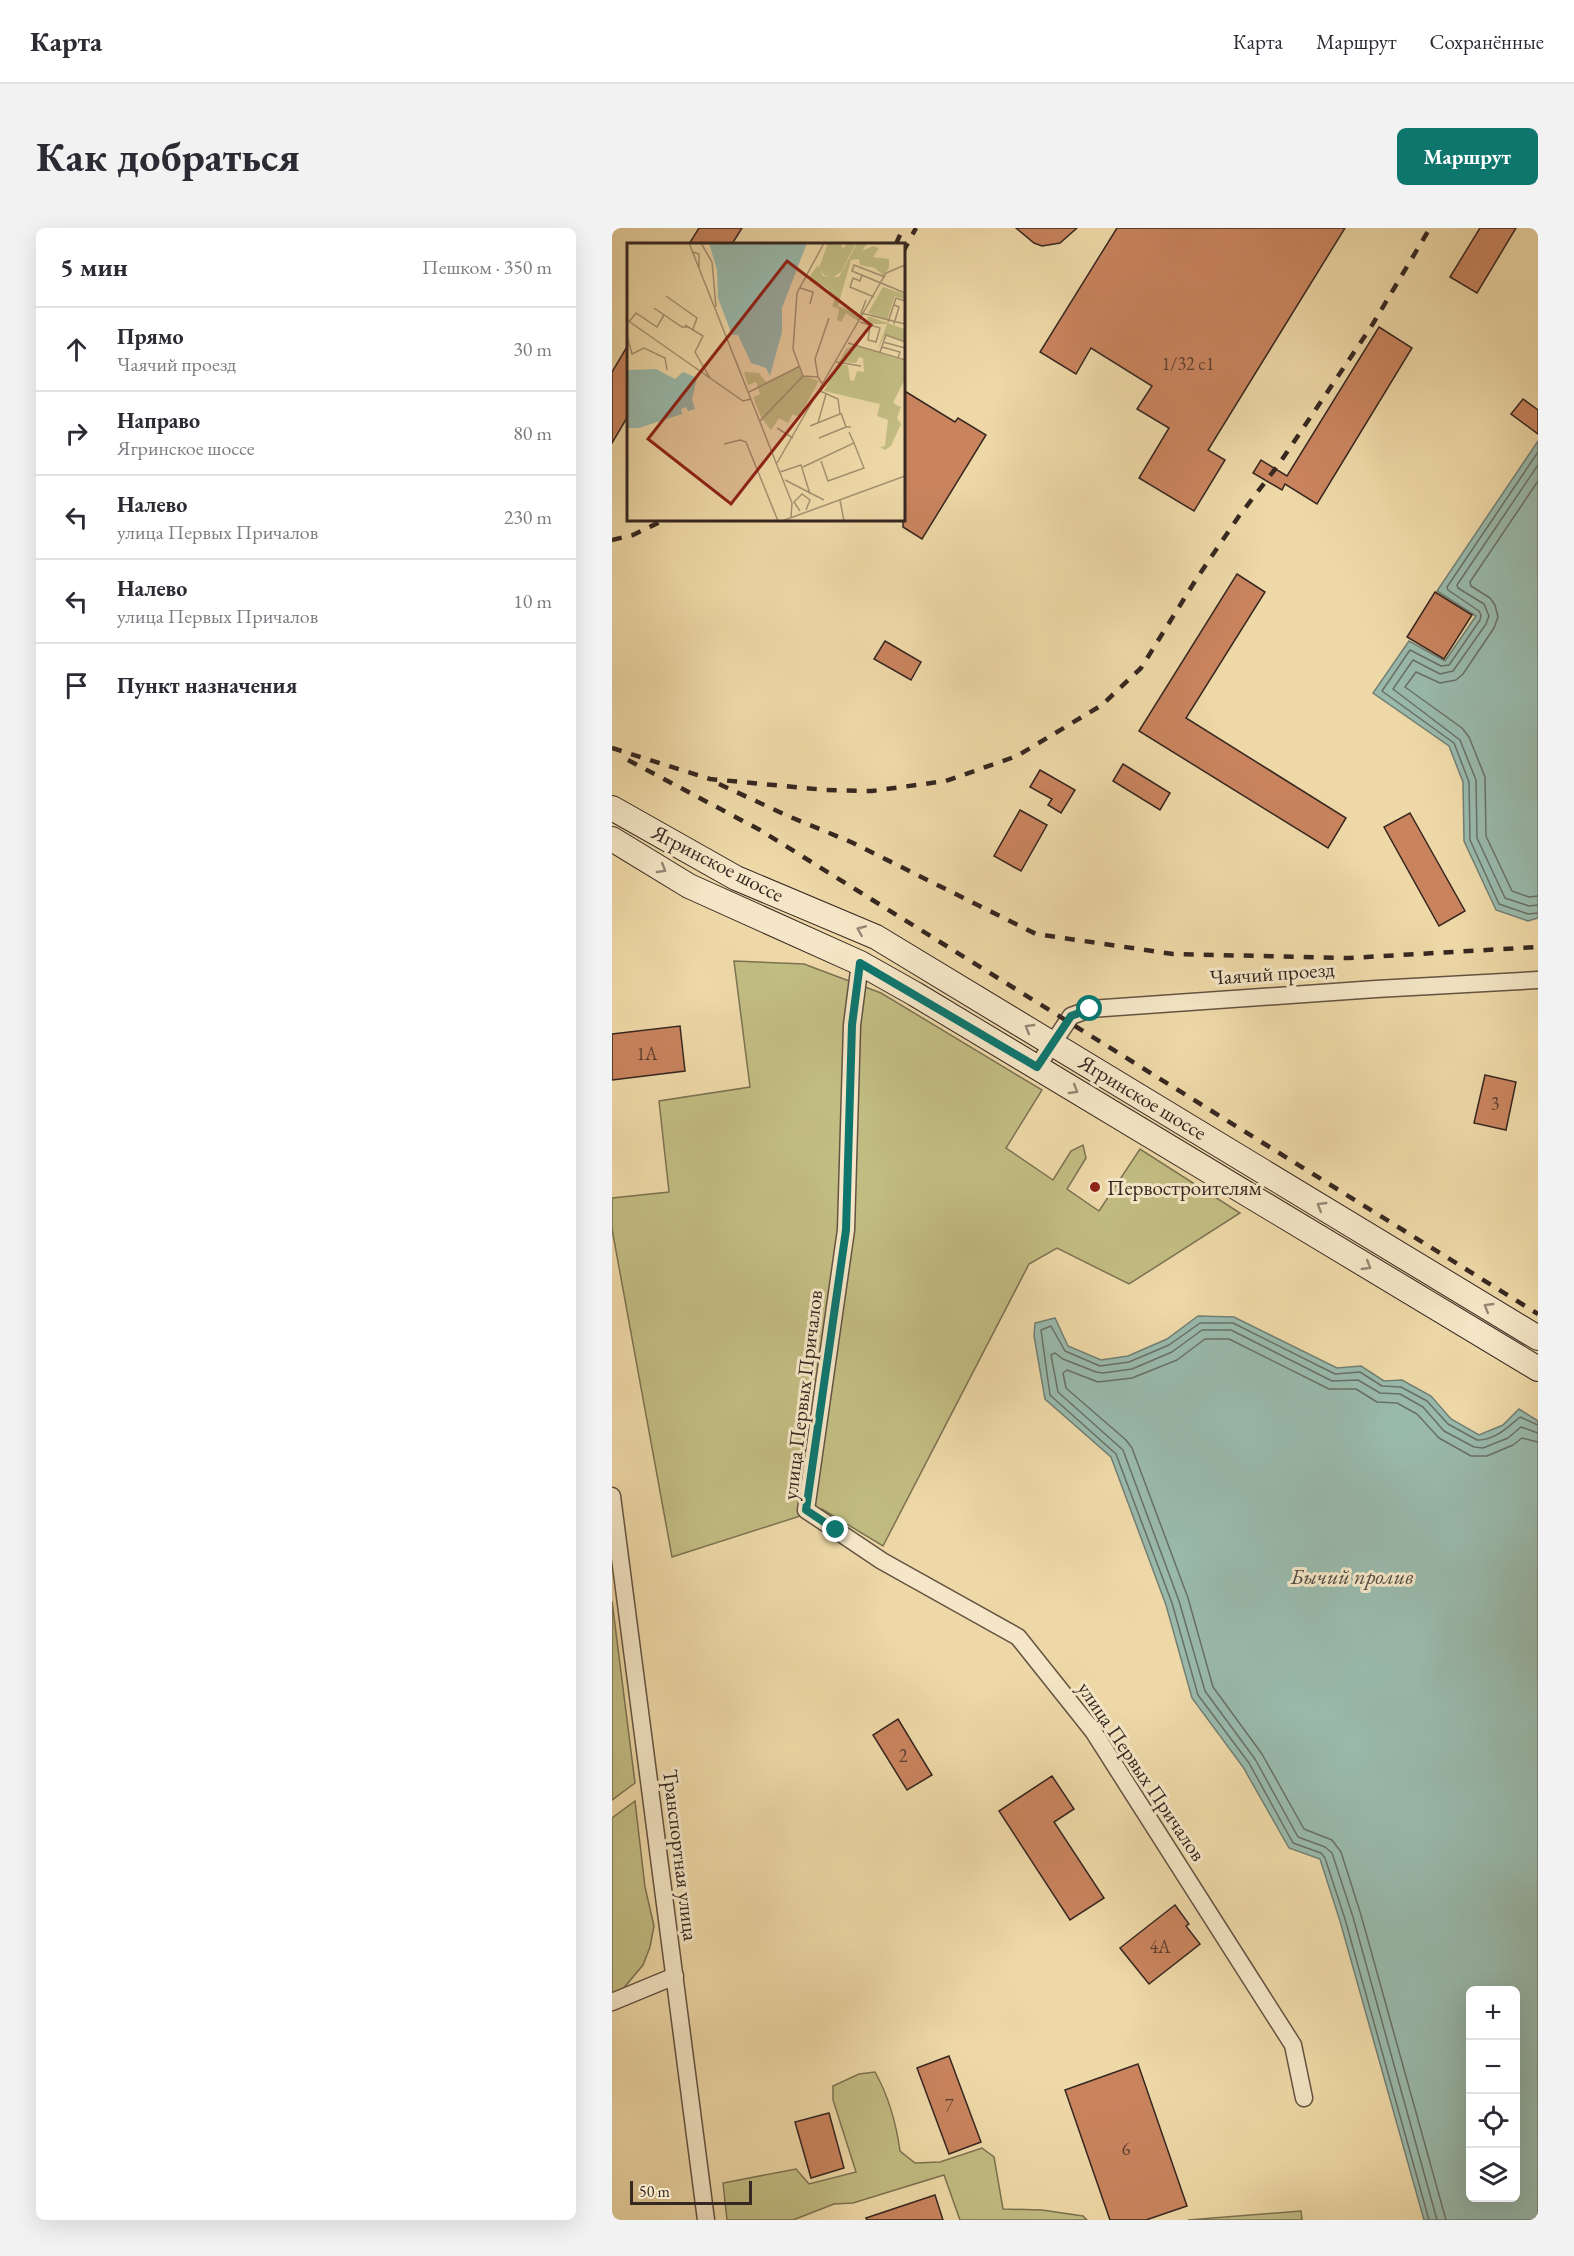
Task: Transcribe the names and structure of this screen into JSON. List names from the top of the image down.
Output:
{
  "streets": {
    "main road": ["Ягринское шоссе"],
    "street": ["Чаячий проезд", "улица Первых Причалов", "Транспортная улица"]
  },
  "crossings": [
    ["Ягринское шоссе", "Чаячий проезд"],
    ["Ягринское шоссе", "улица Первых Причалов"]
  ],
  "water": ["Бычий пролив"],
  "places": ["Первостроителям"],
  "house_numbers": [
    "1/32 с1",
    "1А",
    "3",
    "2",
    "4А",
    "7",
    "6"
  ],
  "scale_bar": "50 m",
  "page": {
    "header": "Карта",
    "nav": ["Карта", "Маршрут", "Сохранённые"],
    "buttons": "Маршрут",
    "title": "Как добраться",
    "heading": ["5 мин", "Пешком · 350 m"],
    "list": [
      ["Прямо", "Чаячий проезд", "30 m"],
      ["Направо", "Ягринское шоссе", "80 m"],
      ["Налево", "улица Первых Причалов", "230 m"],
      ["Налево", "улица Первых Причалов", "10 m"],
      "Пункт назначения"
    ],
    "map_buttons": ["+", "−"],
    "scale": "50 m"
  }
}
